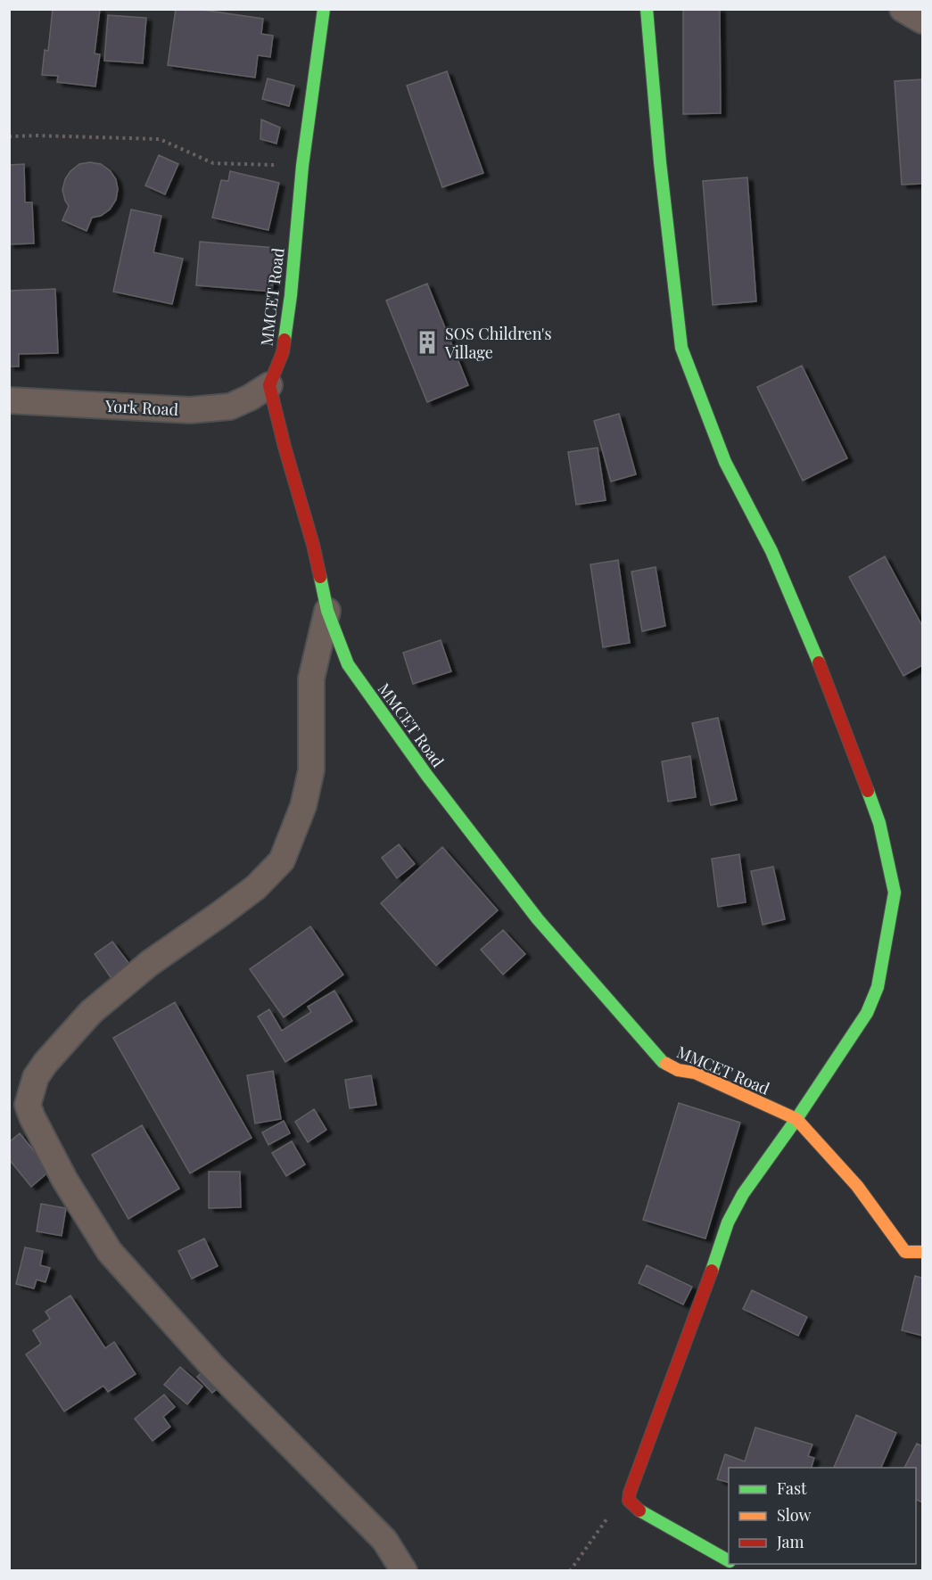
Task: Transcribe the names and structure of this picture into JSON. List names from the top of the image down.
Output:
{
  "streets": {
    "street": ["MMCET Road", "York Road"]
  },
  "crossings": [
    ["MMCET Road", "York Road"]
  ],
  "places": {
    "building": ["SOS Children's Village"]
  },
  "legend": ["Fast", "Slow", "Jam"]
}
